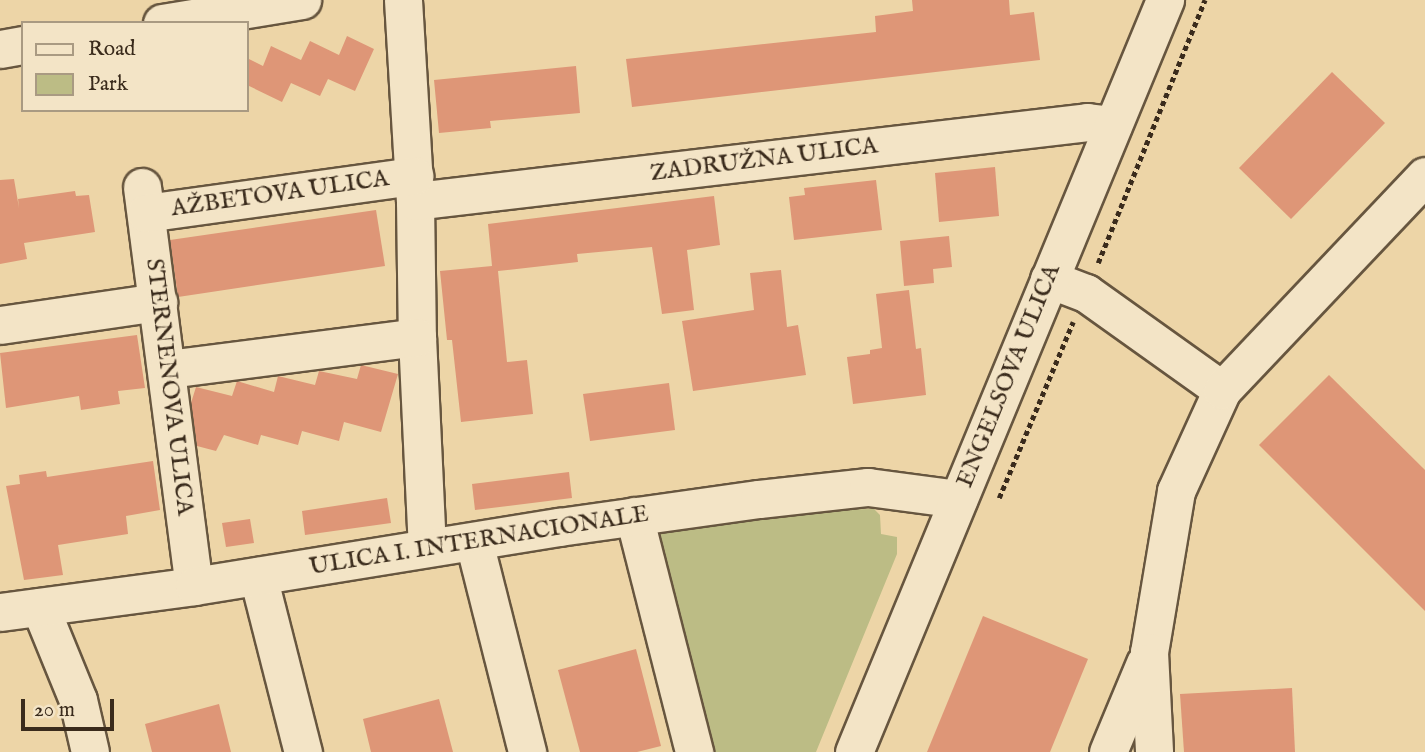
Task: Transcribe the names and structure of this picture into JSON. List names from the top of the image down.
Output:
{
  "streets": {
    "street": [
      "ZADRUŽNA ULICA",
      "AŽBETOVA ULICA",
      "ENGELSOVA ULICA",
      "STERNENOVA ULICA",
      "ULICA I. INTERNACIONALE"
    ]
  },
  "crossings": [
    ["ZADRUŽNA ULICA", "AŽBETOVA ULICA"],
    ["ZADRUŽNA ULICA", "ENGELSOVA ULICA"],
    ["AŽBETOVA ULICA", "STERNENOVA ULICA"],
    ["AŽBETOVA ULICA", "ULICA I. INTERNACIONALE"],
    ["ENGELSOVA ULICA", "ULICA I. INTERNACIONALE"],
    ["STERNENOVA ULICA", "ULICA I. INTERNACIONALE"]
  ],
  "legend": ["Road", "Park"],
  "scale_bar": "20 m"
}
